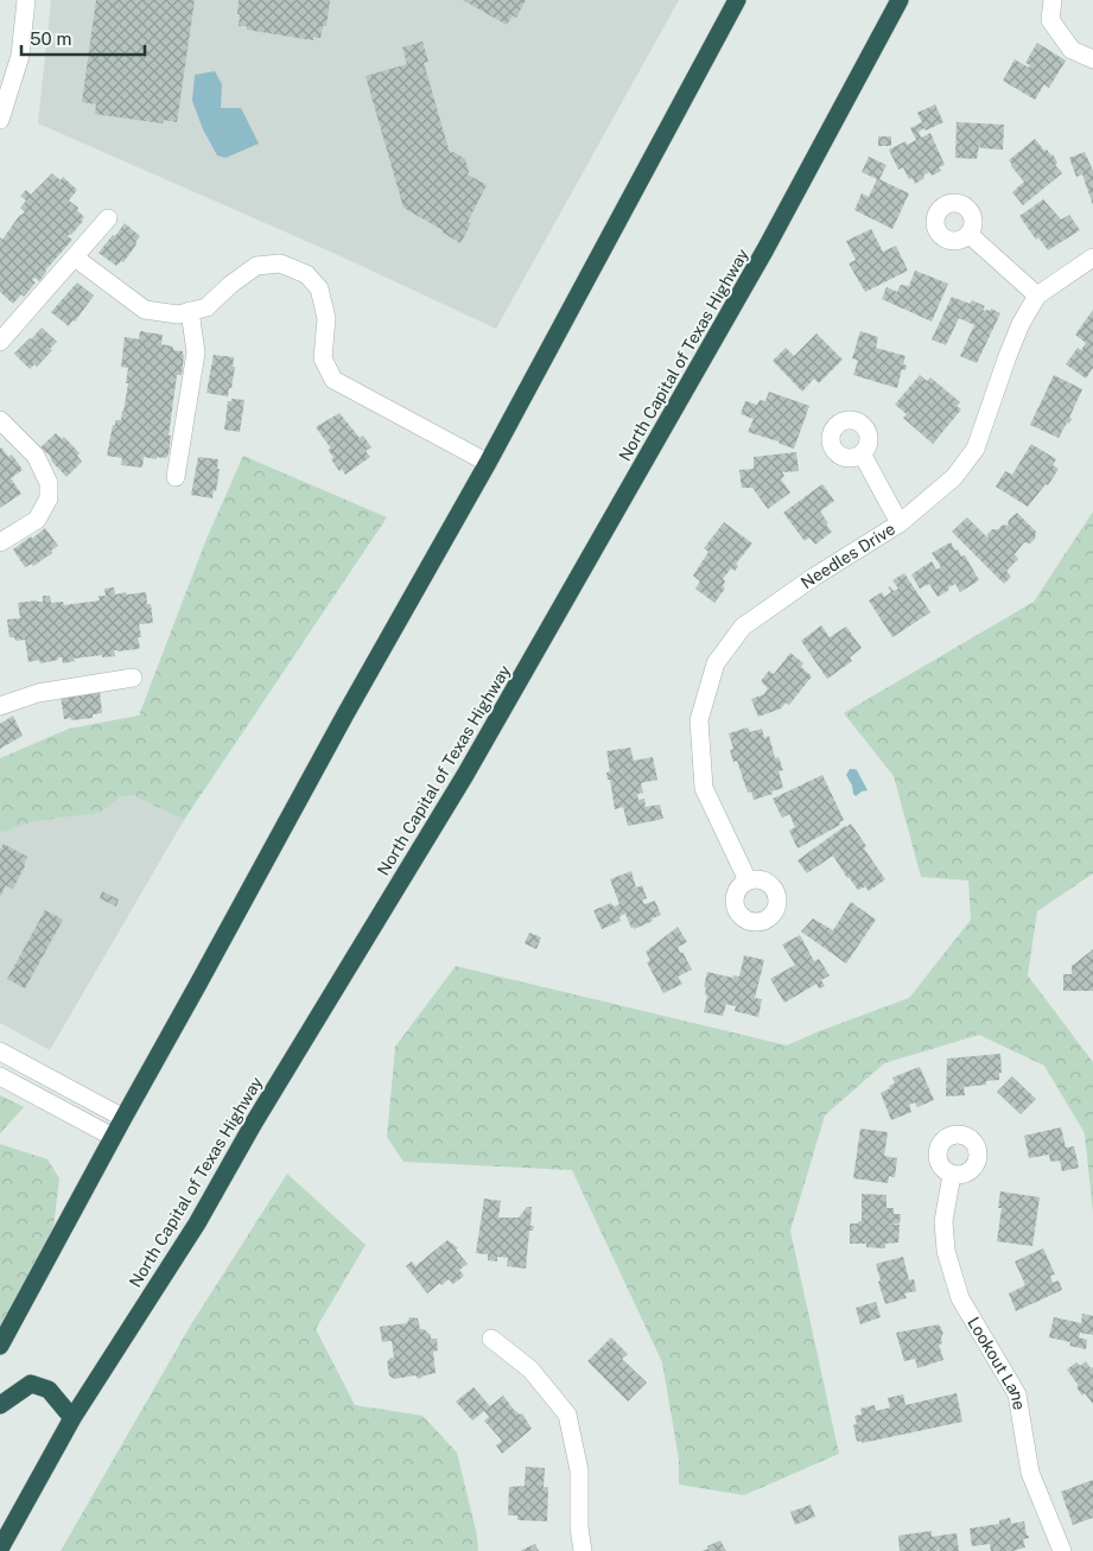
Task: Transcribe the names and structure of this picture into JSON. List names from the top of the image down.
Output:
{
  "streets": {
    "highway": ["North Capital of Texas Highway"],
    "street": ["Needles Drive", "Lookout Lane"]
  },
  "scale_bar": "50 m"
}
